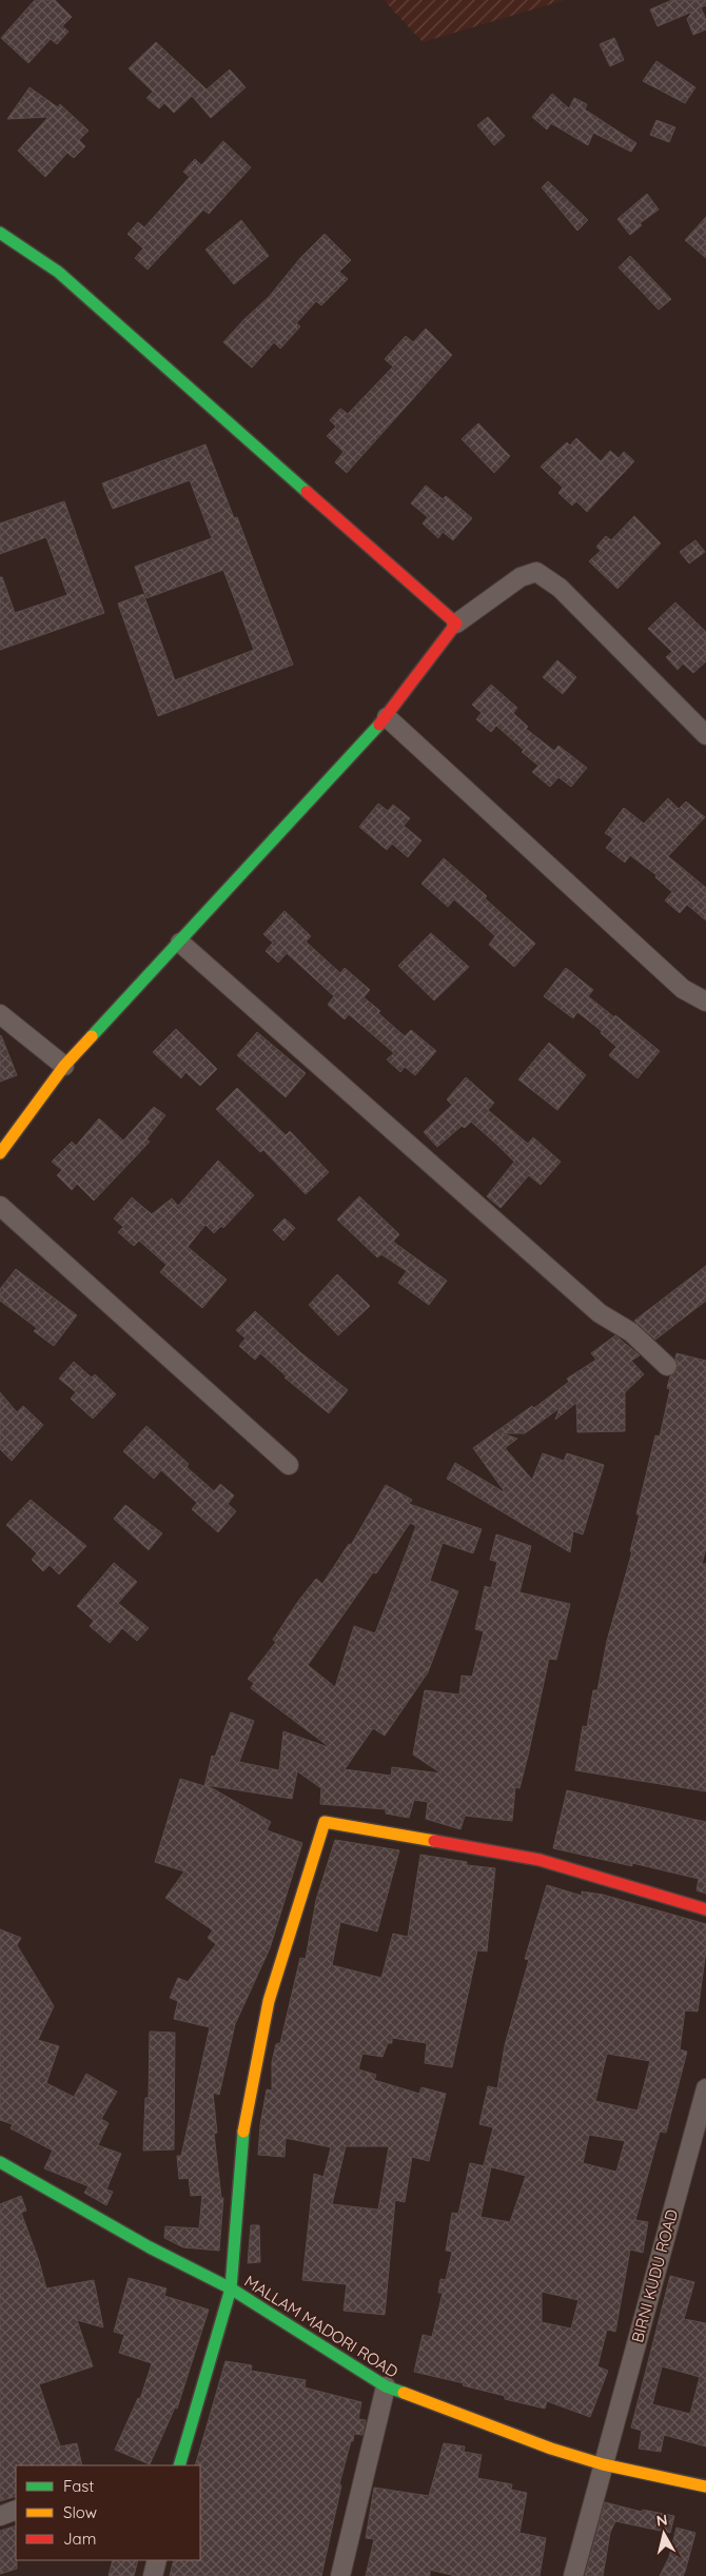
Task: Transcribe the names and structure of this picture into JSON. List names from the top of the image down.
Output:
{
  "streets": {
    "street": ["BIRNI KUDU ROAD", "MALLAM MADORI ROAD"]
  },
  "crossings": [
    ["BIRNI KUDU ROAD", "MALLAM MADORI ROAD"]
  ],
  "legend": ["Fast", "Slow", "Jam"],
  "north": "top"
}
